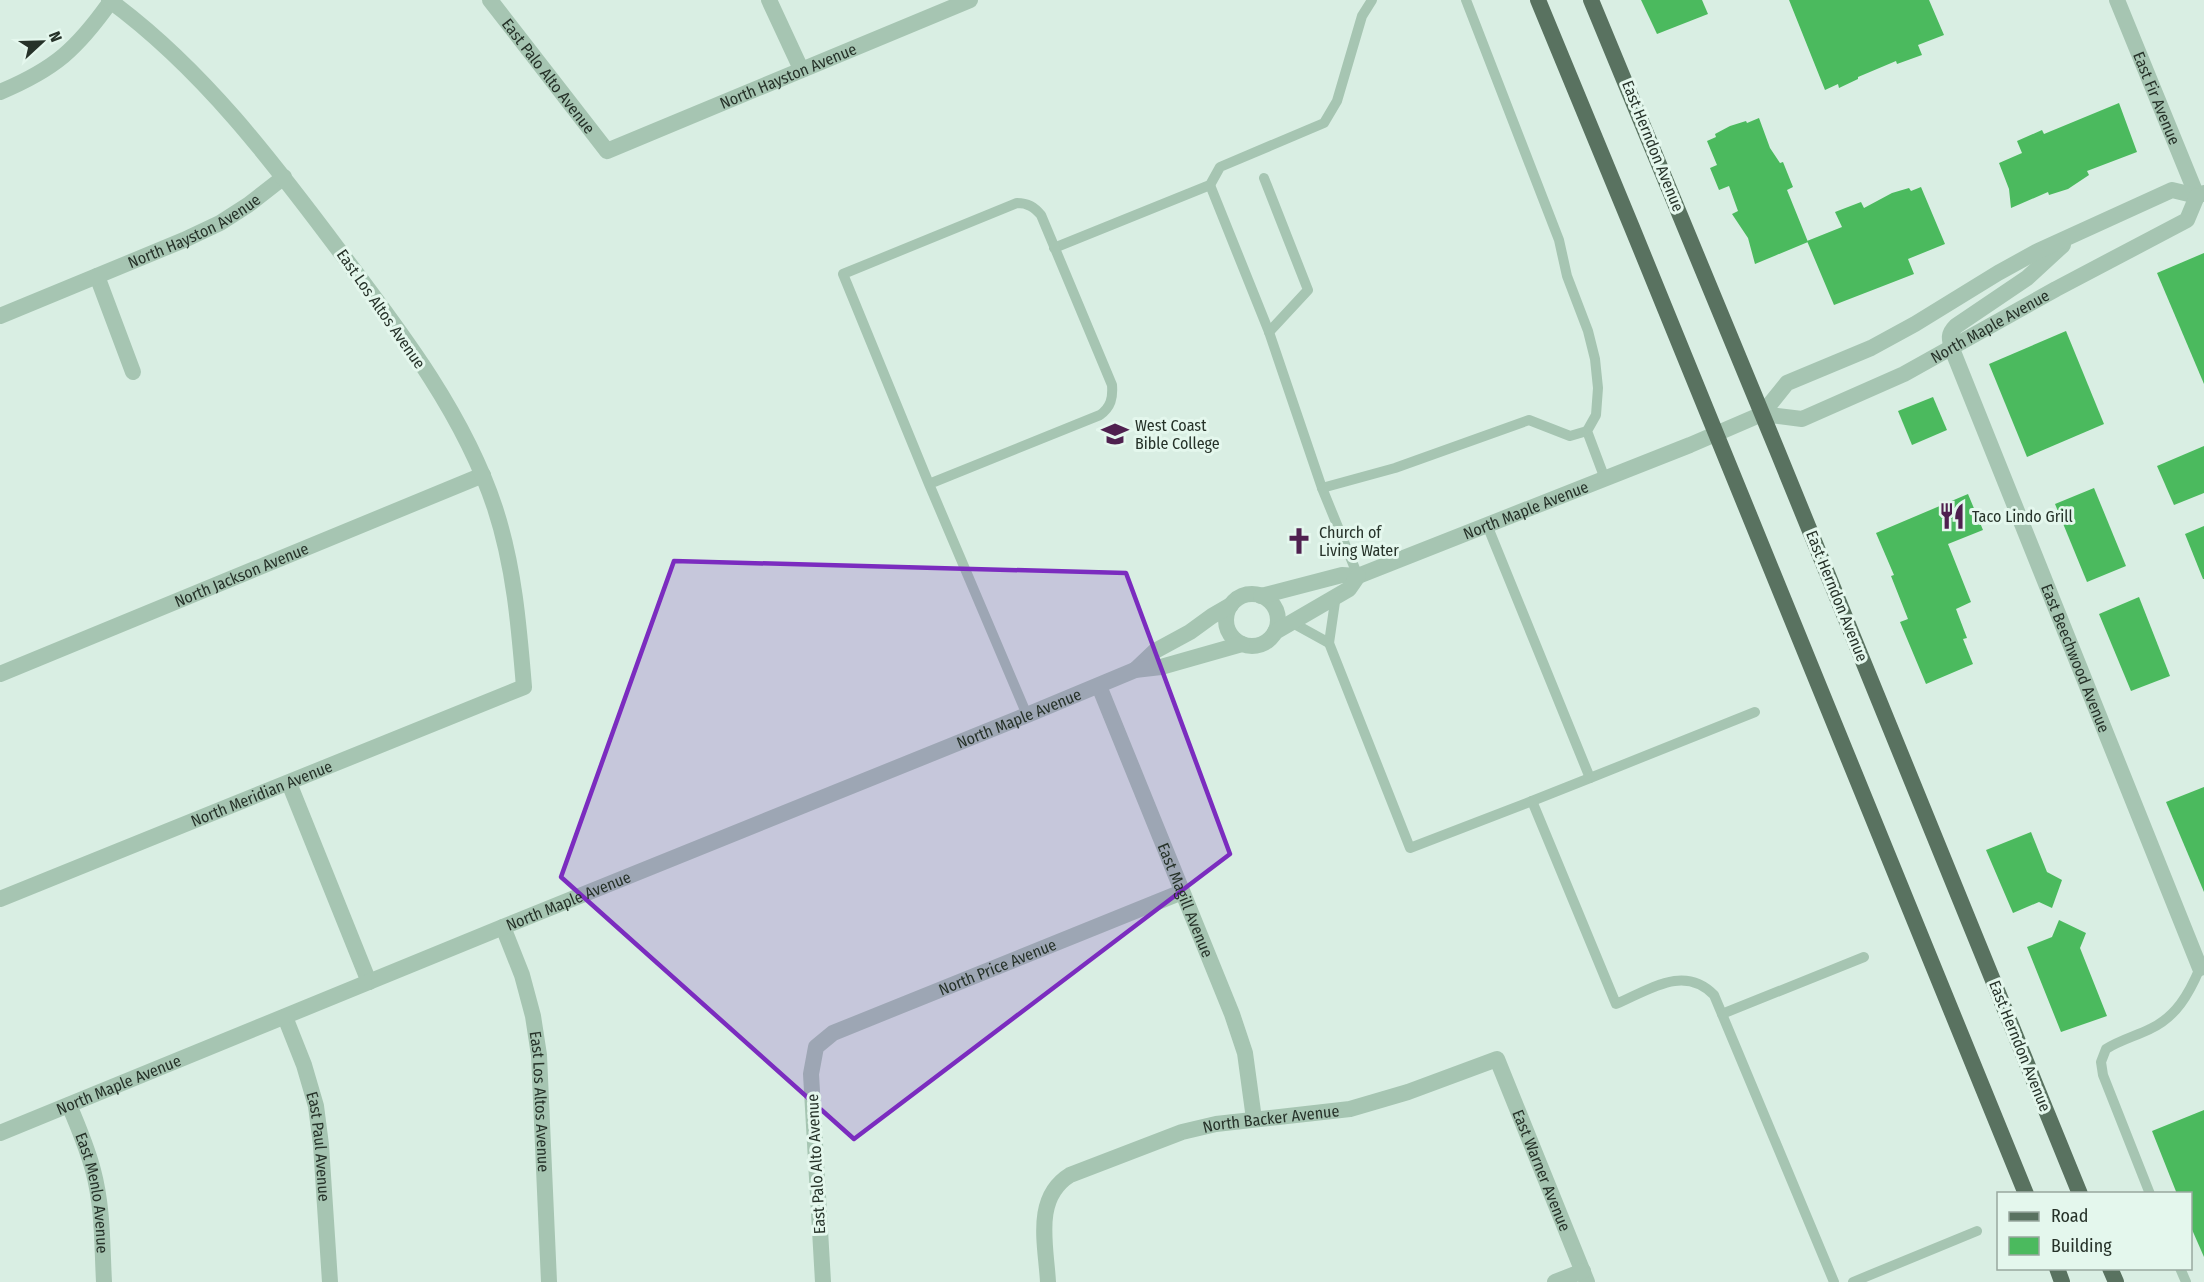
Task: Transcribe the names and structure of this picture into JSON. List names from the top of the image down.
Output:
{
  "streets": {
    "main road": ["East Herndon Avenue"],
    "street": [
      "East Palo Alto Avenue",
      "North Hayston Avenue",
      "East Fir Avenue",
      "East Los Altos Avenue",
      "North Maple Avenue",
      "North Jackson Avenue",
      "East Beechwood Avenue",
      "North Meridian Avenue",
      "East Magill Avenue",
      "North Price Avenue",
      "North Backer Avenue",
      "East Paul Avenue",
      "East Warner Avenue",
      "East Menlo Avenue"
    ]
  },
  "crossings": [
    ["East Palo Alto Avenue", "North Hayston Avenue"],
    ["East Palo Alto Avenue", "North Price Avenue"],
    ["North Hayston Avenue", "East Los Altos Avenue"],
    ["East Fir Avenue", "North Maple Avenue"],
    ["East Herndon Avenue", "North Maple Avenue"],
    ["East Los Altos Avenue", "North Maple Avenue"],
    ["East Los Altos Avenue", "North Jackson Avenue"],
    ["East Los Altos Avenue", "North Meridian Avenue"],
    ["North Maple Avenue", "East Beechwood Avenue"],
    ["North Maple Avenue", "East Magill Avenue"],
    ["North Maple Avenue", "East Paul Avenue"],
    ["North Maple Avenue", "East Menlo Avenue"],
    ["East Magill Avenue", "North Price Avenue"],
    ["East Magill Avenue", "North Backer Avenue"],
    ["North Backer Avenue", "East Warner Avenue"]
  ],
  "places": {
    "school or university": ["West Coast Bible College"],
    "restaurant": ["Taco Lindo Grill"],
    "church": ["Church of Living Water"]
  },
  "legend": ["Road", "Building"],
  "north": "right"
}
